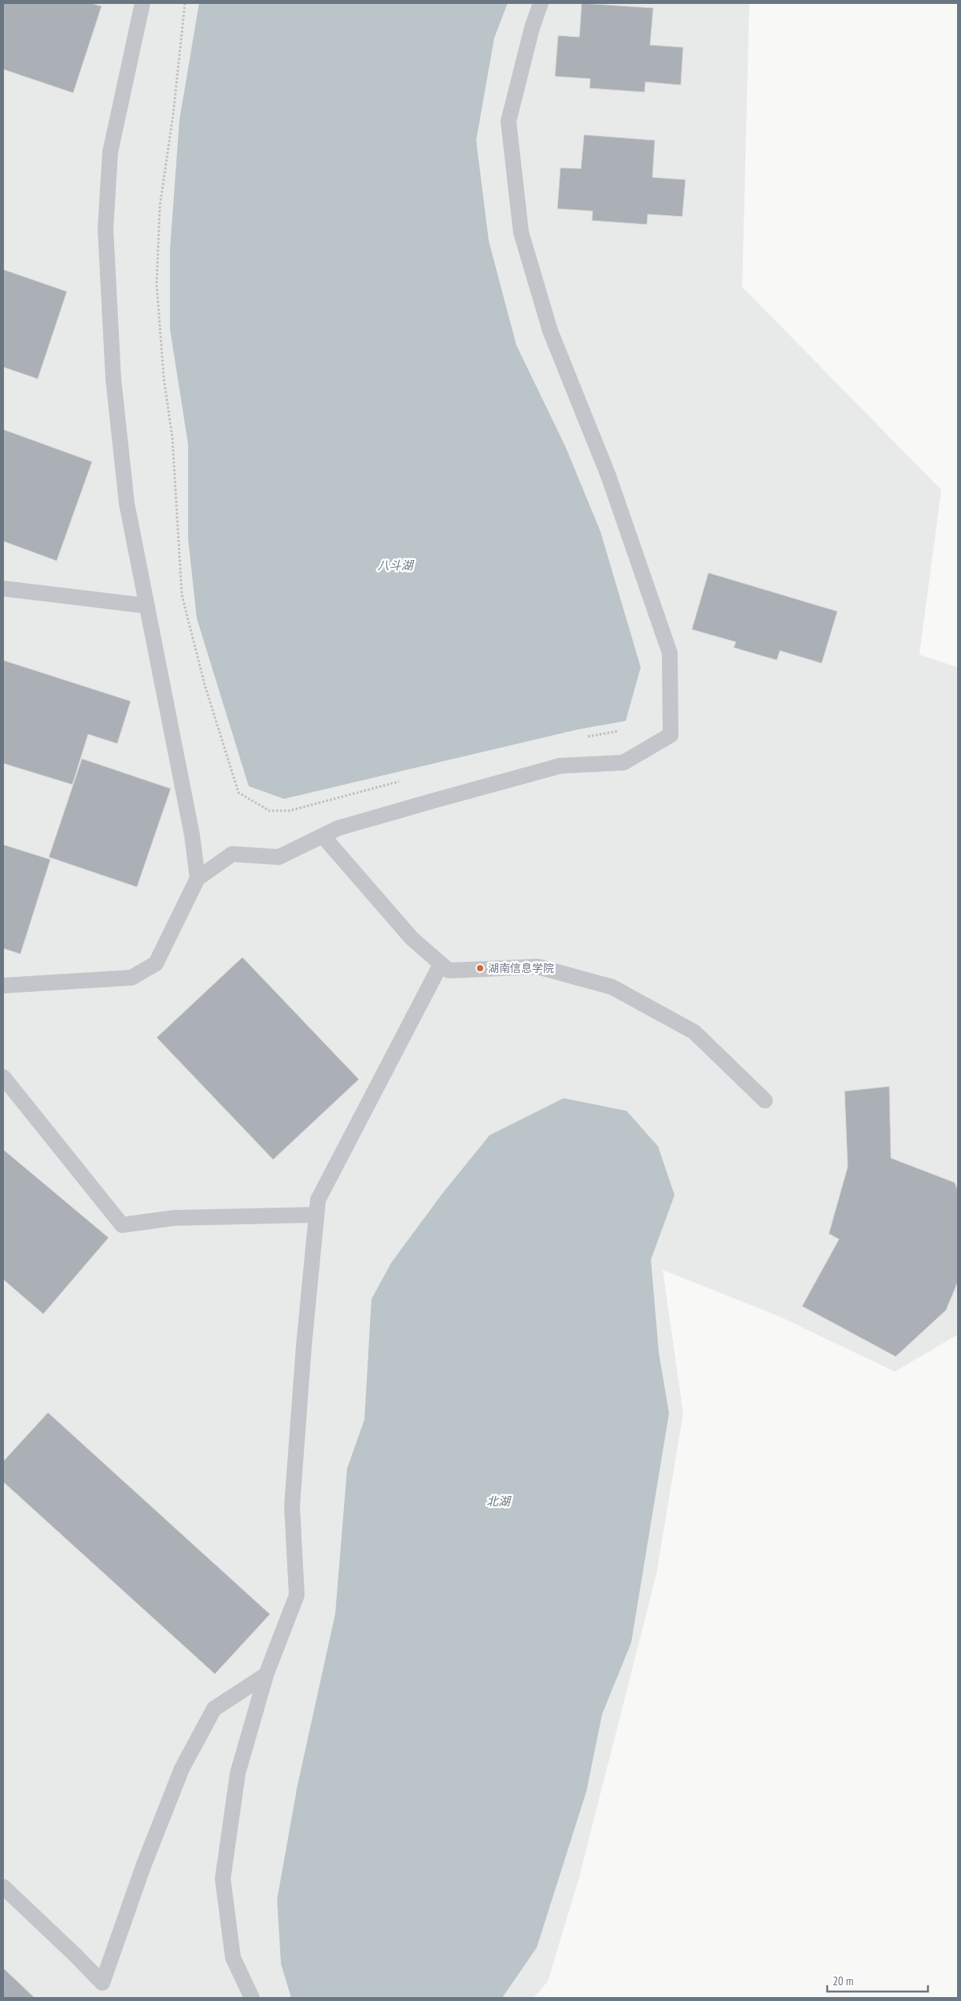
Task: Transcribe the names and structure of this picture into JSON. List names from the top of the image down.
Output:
{
  "water": ["八斗湖", "北湖"],
  "places": ["湖南信息学院"],
  "scale_bar": "20 m"
}
